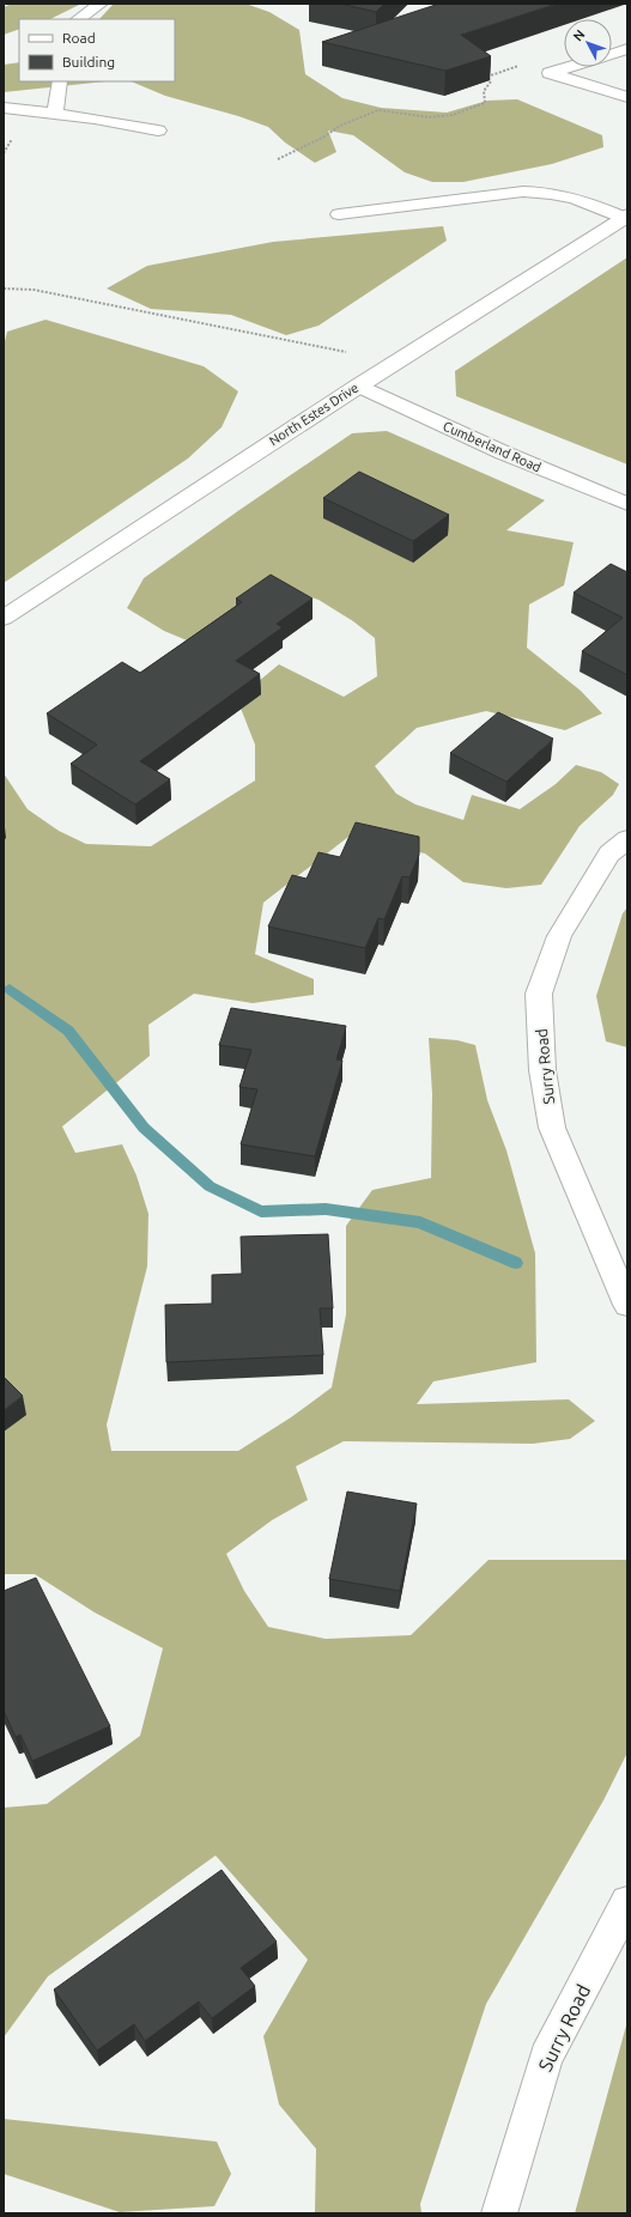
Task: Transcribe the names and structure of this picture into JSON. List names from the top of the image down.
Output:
{
  "streets": {
    "street": ["North Estes Drive", "Cumberland Road", "Surry Road"]
  },
  "crossings": [
    ["North Estes Drive", "Cumberland Road"]
  ],
  "legend": ["Road", "Building"],
  "north": "top left"
}
